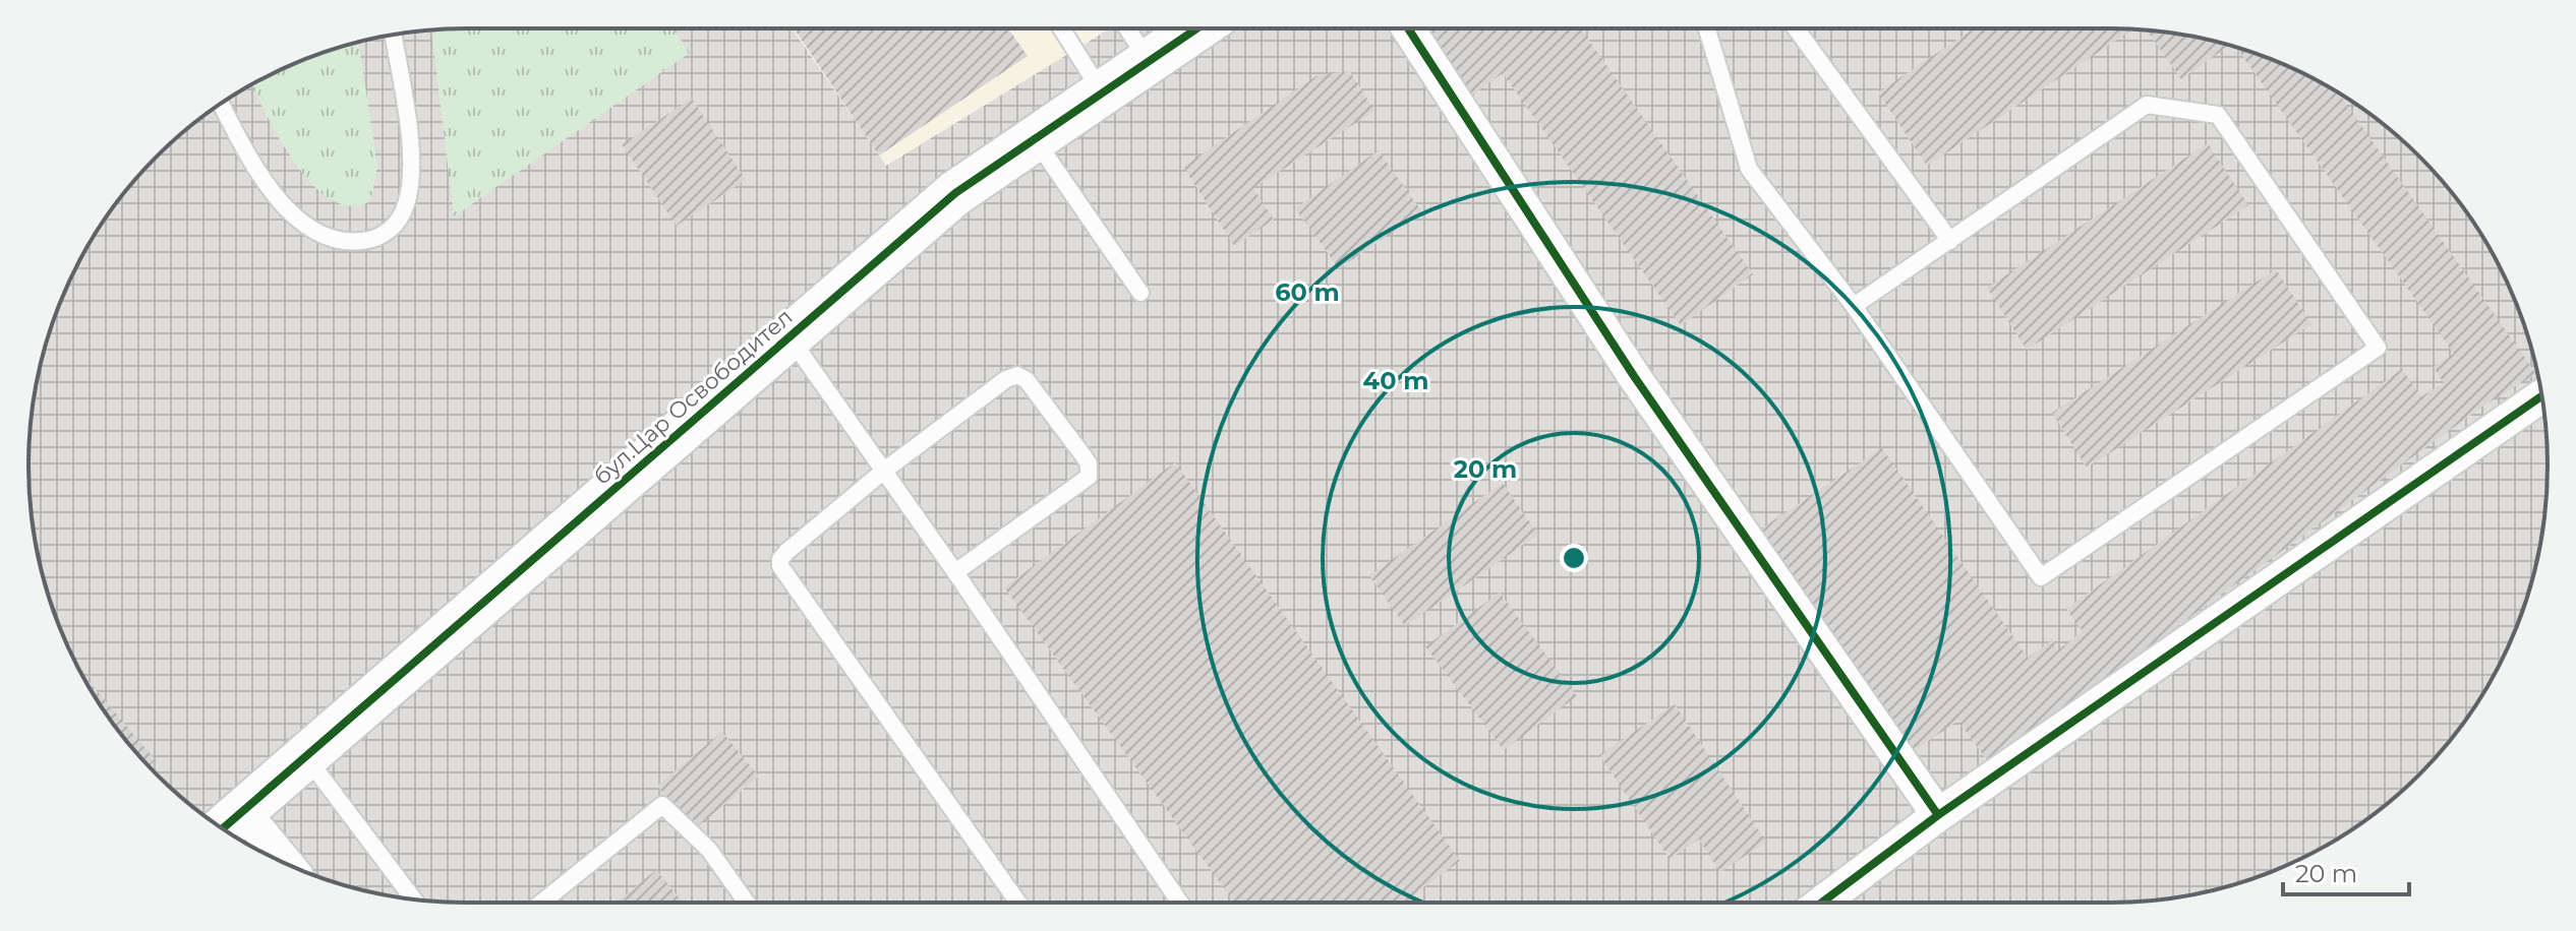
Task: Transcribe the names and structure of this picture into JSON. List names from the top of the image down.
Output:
{
  "streets": {
    "street": ["бул.Цар Освободител"]
  },
  "scale_bar": "20 m",
  "rings": ["60 m", "40 m", "20 m"]
}
